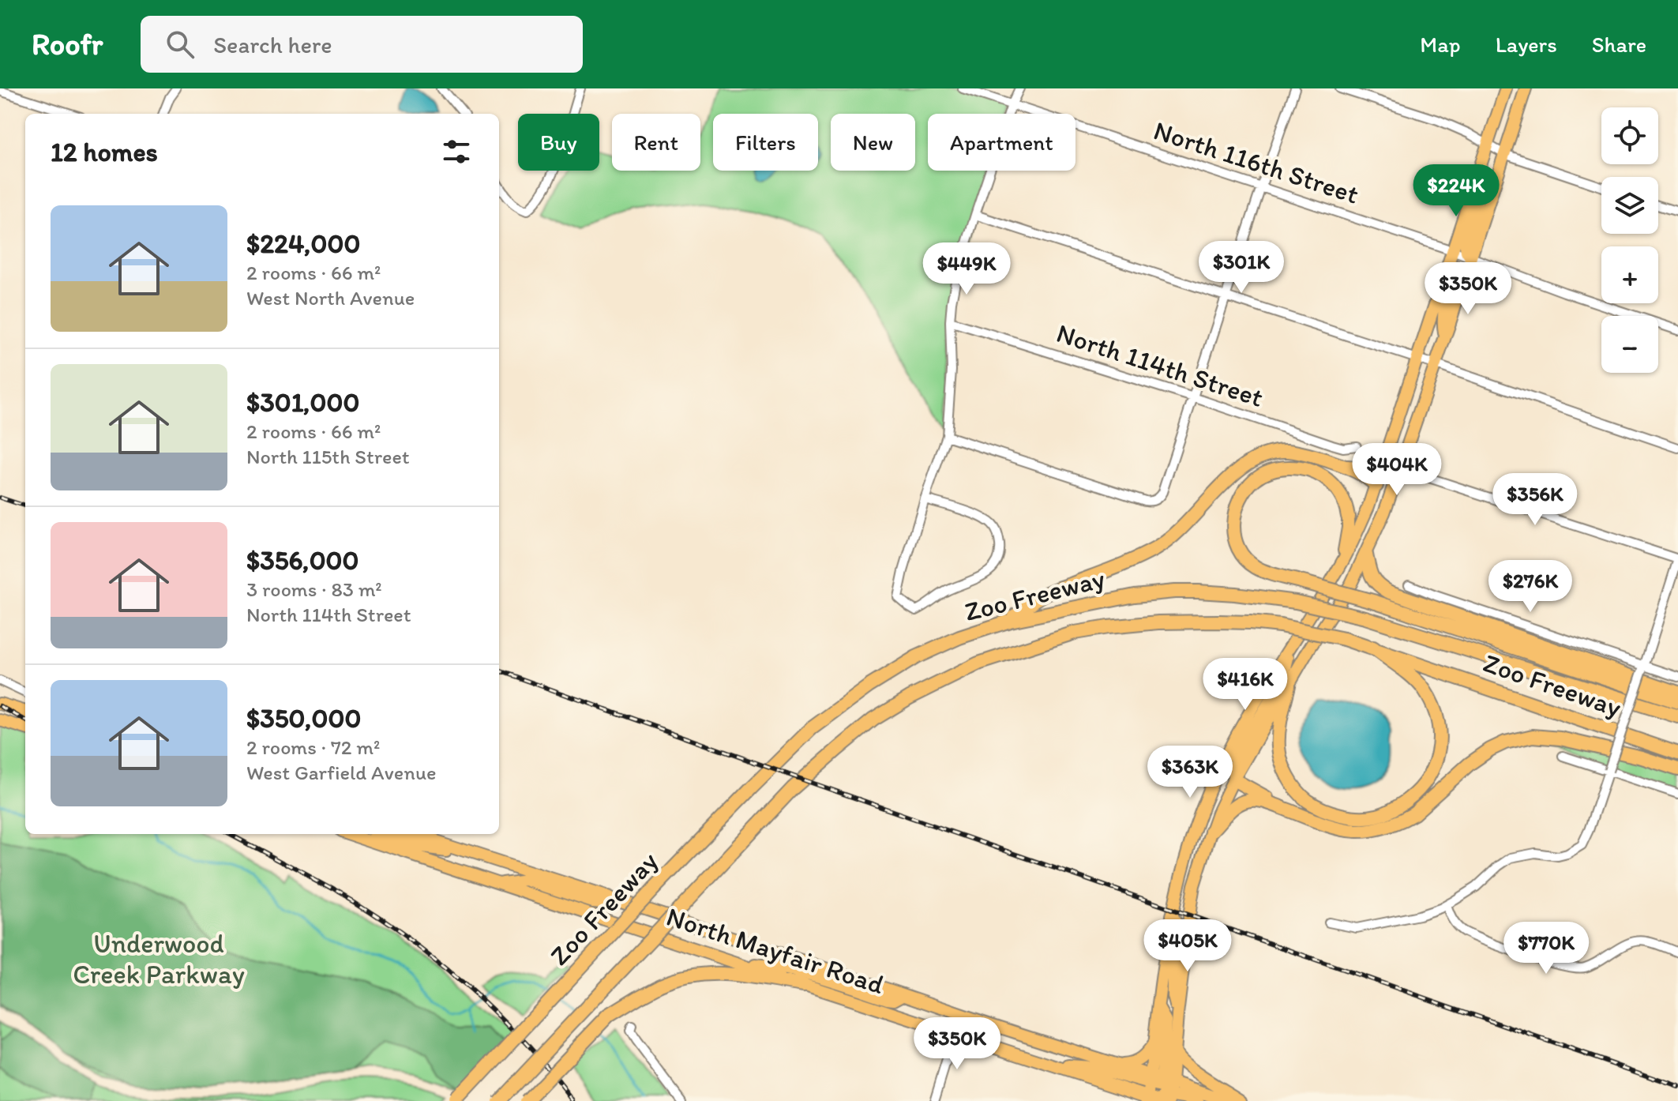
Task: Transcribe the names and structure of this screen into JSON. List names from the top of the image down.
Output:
{
  "streets": {
    "highway": ["Zoo Freeway"],
    "main road": ["North Mayfair Road"],
    "street": ["North 116th Street", "North 114th Street"]
  },
  "parks": ["Underwood Creek Parkway"],
  "page": {
    "header": "Roofr",
    "search": "Search here",
    "nav": ["Map", "Layers", "Share"],
    "map_buttons": ["+", "−"],
    "chip": [
      "Buy",
      "Rent",
      "Filters",
      "New",
      "Apartment"
    ],
    "heading": "12 homes",
    "price": [
      "$224K",
      "$301K",
      "$449K",
      "$350K",
      "$404K",
      "$356K",
      "$276K",
      "$416K",
      "$363K",
      "$405K",
      "$770K",
      "$350K"
    ],
    "list": [
      {
        "name": "$224,000",
        "note": "2 rooms · 66 m² · West North Avenue"
      },
      {
        "name": "$301,000",
        "note": "2 rooms · 66 m² · North 115th Street"
      },
      {
        "name": "$356,000",
        "note": "3 rooms · 83 m² · North 114th Street"
      },
      {
        "name": "$350,000",
        "note": "2 rooms · 72 m² · West Garfield Avenue"
      }
    ]
  }
}
